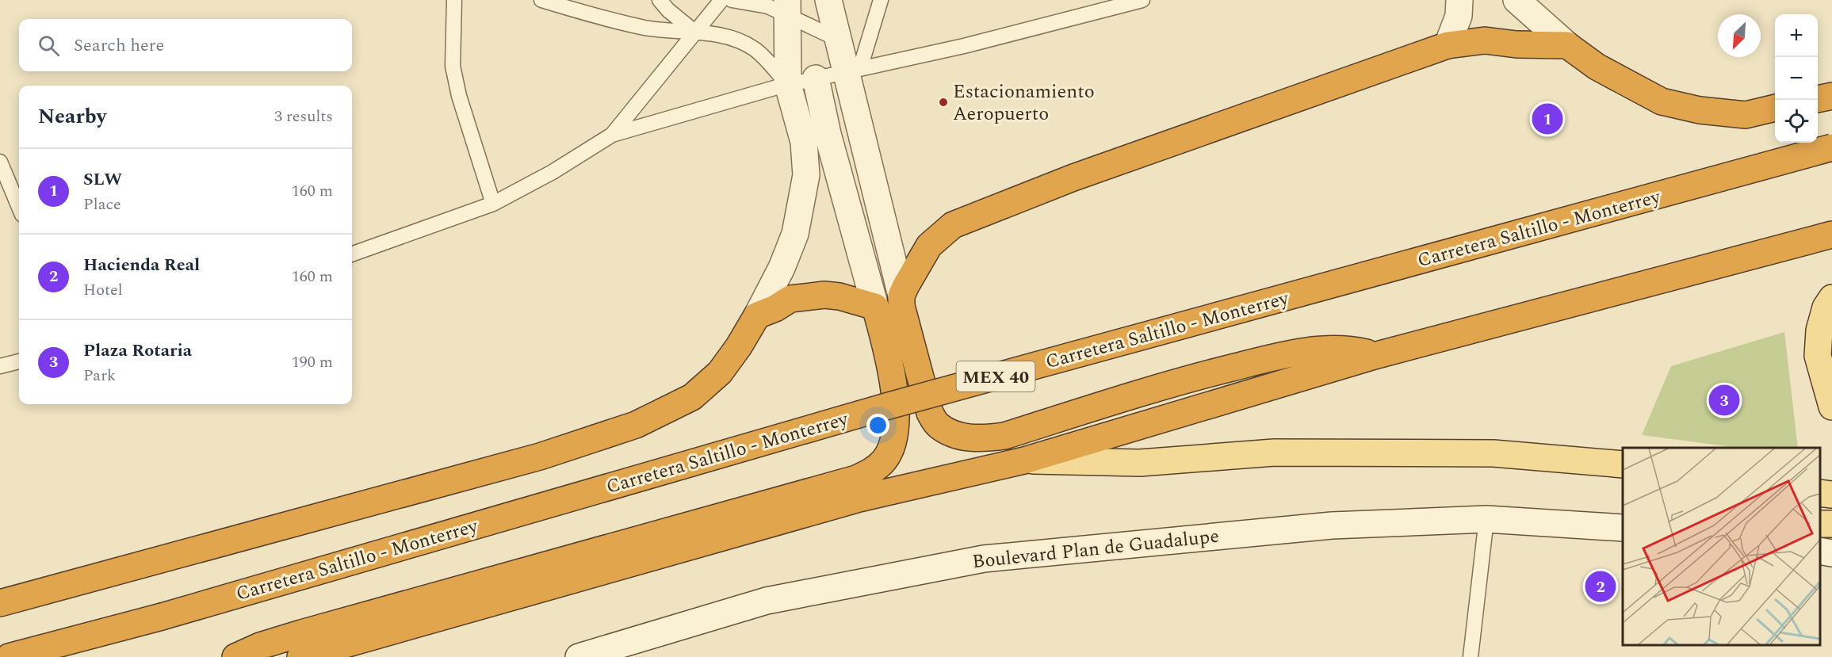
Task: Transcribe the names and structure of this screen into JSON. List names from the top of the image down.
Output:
{
  "streets": {
    "highway": ["Carretera Saltillo - Monterrey", "MEX 40"],
    "street": ["Boulevard Plan de Guadalupe"]
  },
  "places": ["Estacionamiento Aeropuerto"],
  "north": "bottom left",
  "page": {
    "map_buttons": ["+", "−"],
    "search": "Search here",
    "heading": ["Nearby", "3 results"],
    "pins": ["1", "3", "2"],
    "list": [
      {
        "mark": "1",
        "name": "SLW",
        "note": "Place",
        "value": "160 m"
      },
      {
        "mark": "2",
        "name": "Hacienda Real",
        "note": "Hotel",
        "value": "160 m"
      },
      {
        "mark": "3",
        "name": "Plaza Rotaria",
        "note": "Park",
        "value": "190 m"
      }
    ]
  }
}
